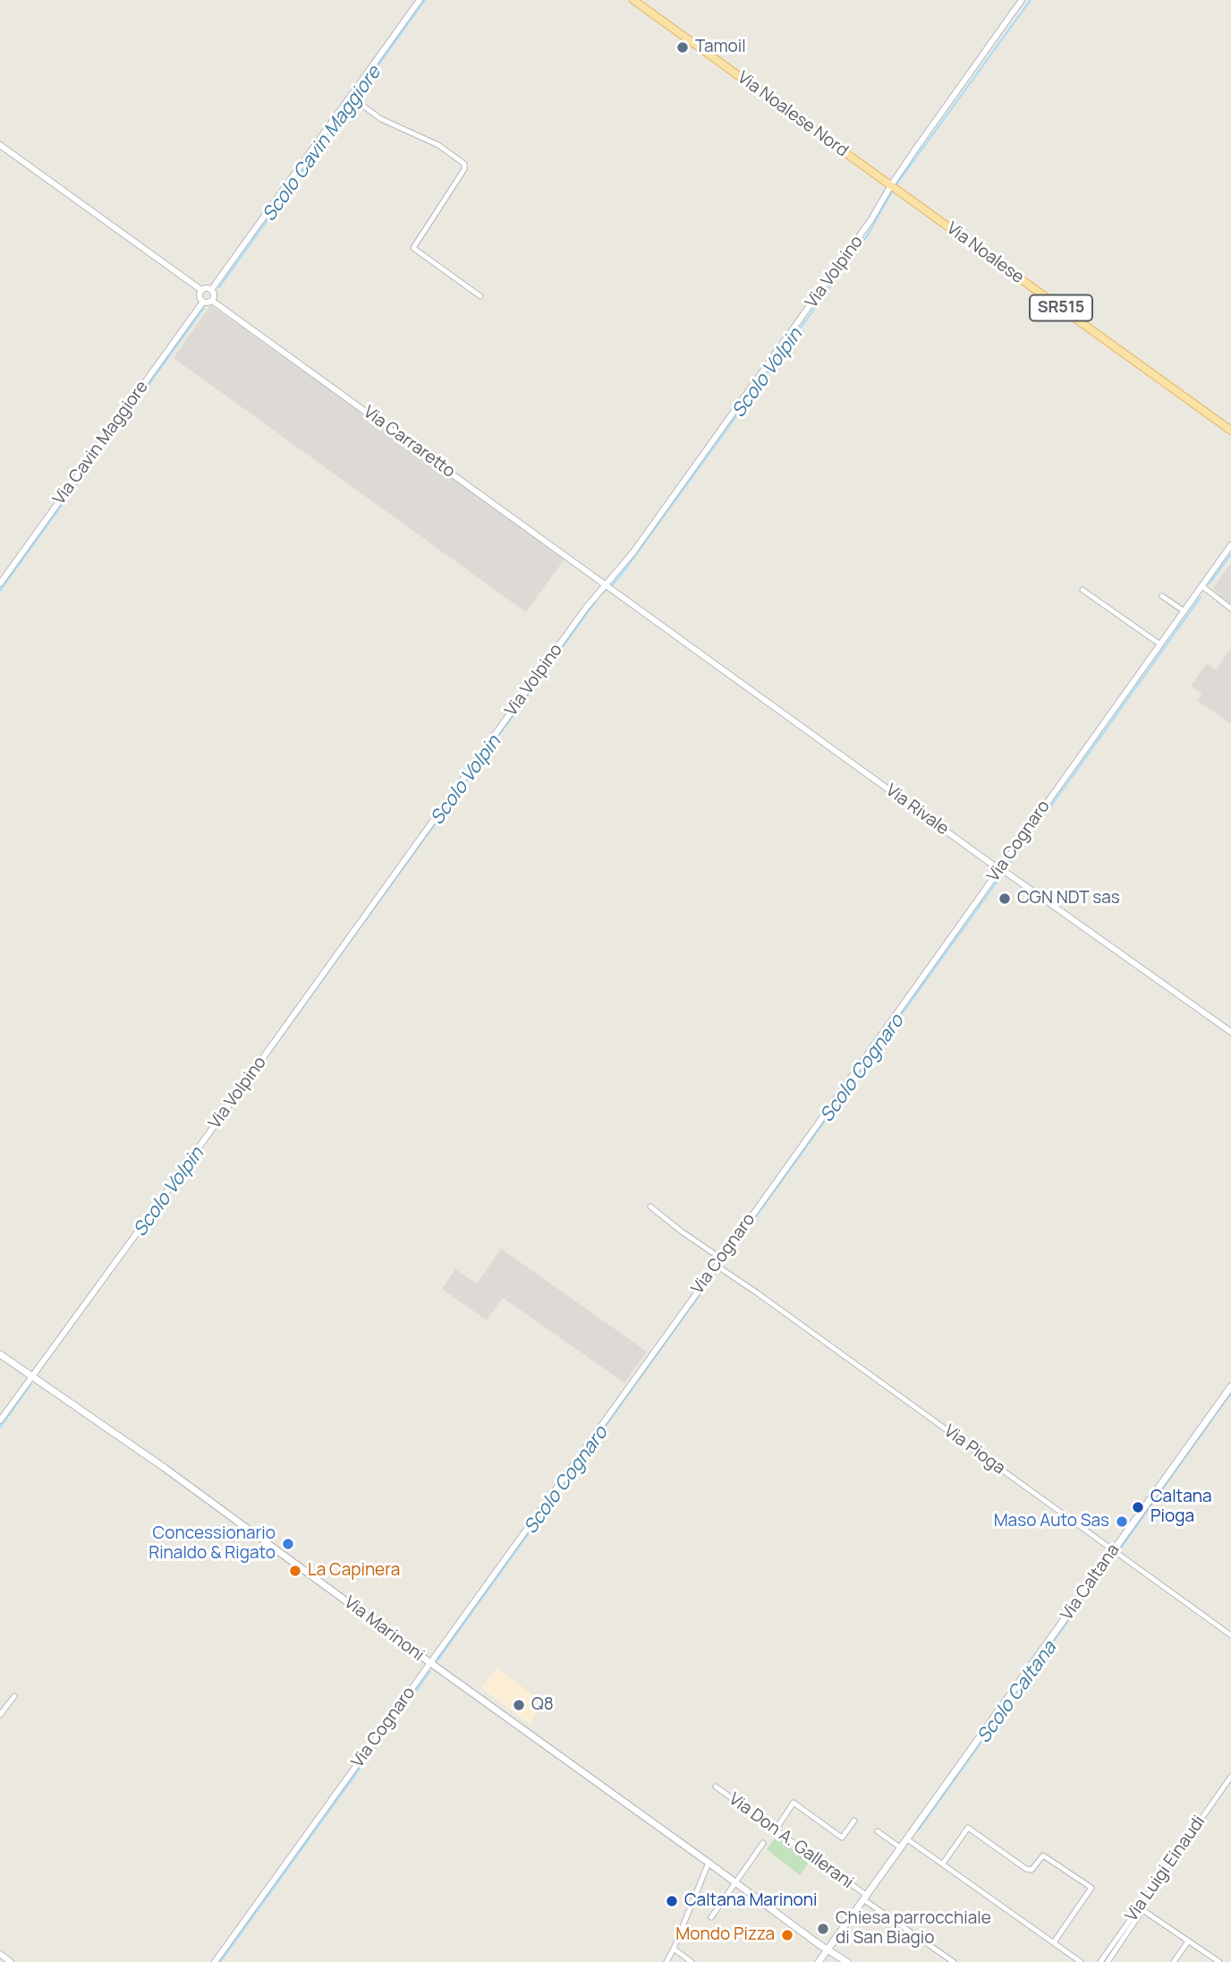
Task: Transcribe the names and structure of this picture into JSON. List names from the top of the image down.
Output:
{
  "streets": {
    "main road": [
      "Via Noalese Nord",
      "Via Noalese",
      "SR515",
      "Via Caltana",
      "Via Marinoni"
    ],
    "street": [
      "Via Volpino",
      "Via Carraretto",
      "Via Cavin Maggiore",
      "Via Rivale",
      "Via Cognaro",
      "Via Pioga",
      "Via Don A. Gallerani",
      "Via Luigi Einaudi"
    ]
  },
  "crossings": [
    ["Via Noalese Nord", "Via Noalese"],
    ["Via Noalese Nord", "Via Volpino"],
    ["Via Noalese", "Via Volpino"],
    ["Via Volpino", "Via Carraretto"],
    ["Via Volpino", "Via Rivale"],
    ["Via Volpino", "Via Marinoni"],
    ["Via Carraretto", "Via Cavin Maggiore"],
    ["Via Carraretto", "Via Rivale"],
    ["Via Rivale", "Via Cognaro"],
    ["Via Cognaro", "Via Pioga"],
    ["Via Cognaro", "Via Marinoni"],
    ["Via Pioga", "Via Caltana"],
    ["Via Caltana", "Via Marinoni"],
    ["Via Caltana", "Via Don A. Gallerani"]
  ],
  "water": [
    "Scolo Cavin Maggiore",
    "Scolo Volpin",
    "Scolo Cognaro",
    "Scolo Caltana"
  ],
  "places": [
    "Tamoil",
    "CGN NDT sas",
    "Caltana Pioga",
    "Maso Auto Sas",
    "Concessionario Rinaldo & Rigato",
    "La Capinera",
    "Q8",
    "Caltana Marinoni",
    "Chiesa parrocchiale di San Biagio",
    "Mondo Pizza"
  ]
}
